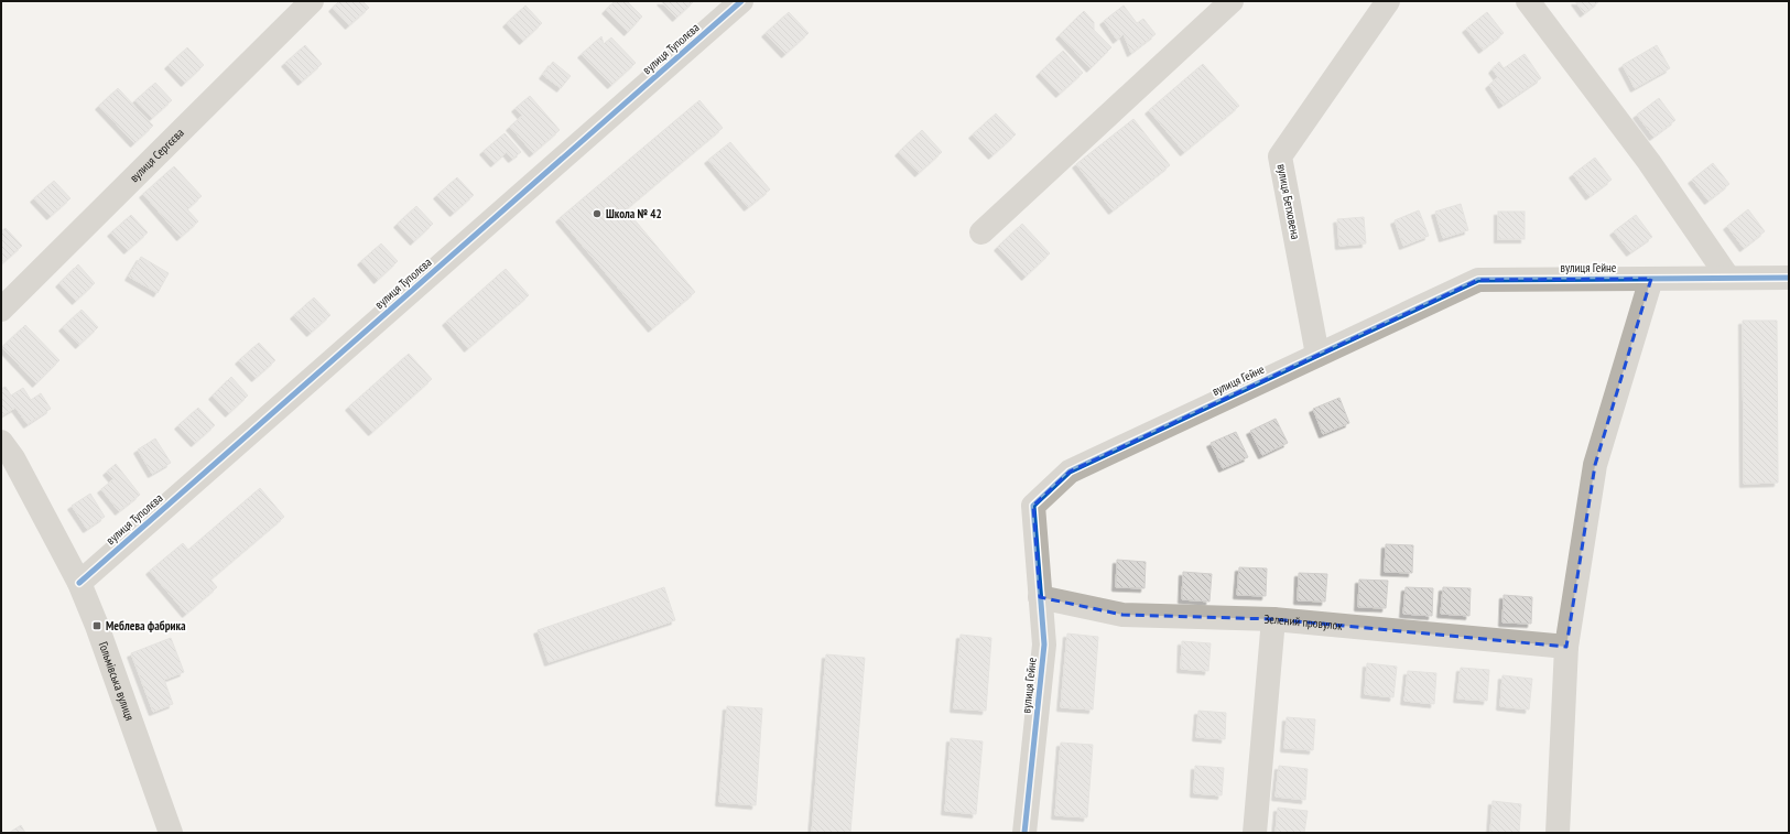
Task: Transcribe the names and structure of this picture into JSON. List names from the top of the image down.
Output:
{
  "streets": {
    "street": [
      "вулиця Туполєва",
      "вулиця Сергєєва",
      "вулиця Бетховена",
      "вулиця Гейне",
      "Зелений провулок",
      "Гольмівська вулиця"
    ]
  },
  "crossings": [
    ["вулиця Туполєва", "Гольмівська вулиця"],
    ["вулиця Бетховена", "вулиця Гейне"],
    ["вулиця Гейне", "Зелений провулок"]
  ],
  "places": {
    "other": ["Школа № 42"],
    "transit": ["Меблева фабрика"]
  }
}
